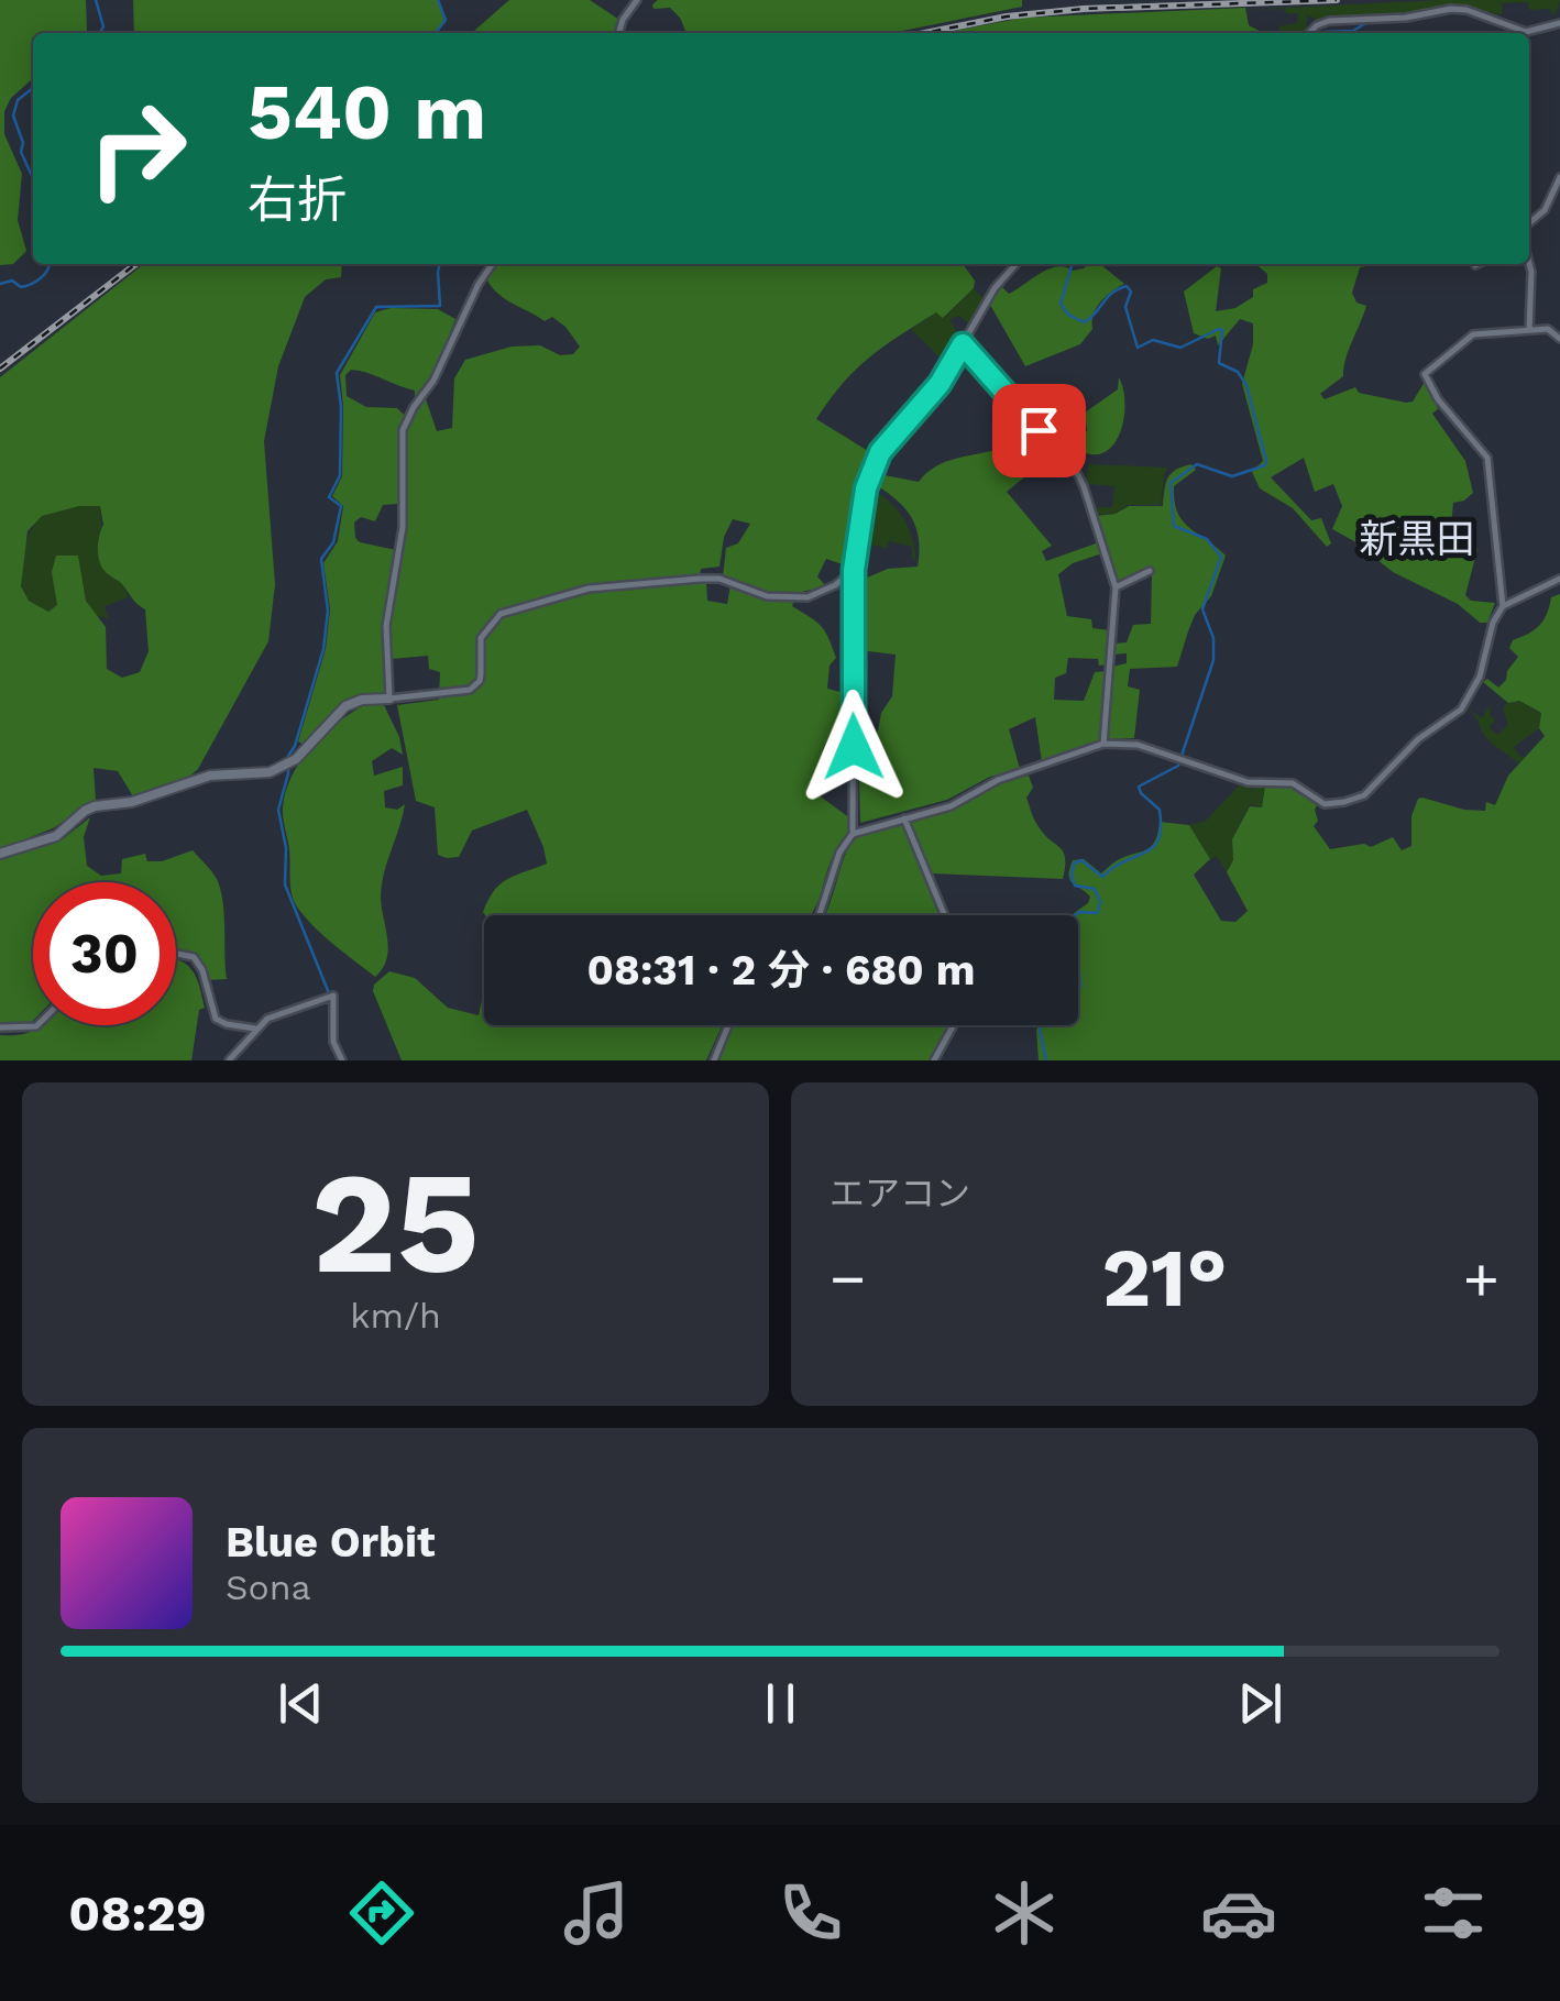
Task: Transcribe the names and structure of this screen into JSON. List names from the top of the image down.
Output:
{
  "districts": ["新黒田"],
  "page": {
    "turn": ["540 m", "右折"],
    "limit": "30",
    "trip": "08:31 · 2 分 · 680 m",
    "tile": [
      ["25", "km/h"],
      "エアコン"
    ],
    "heat": ["−", "21°", "+"],
    "song": ["Blue Orbit", "Sona"],
    "tabs": "08:29"
  }
}
